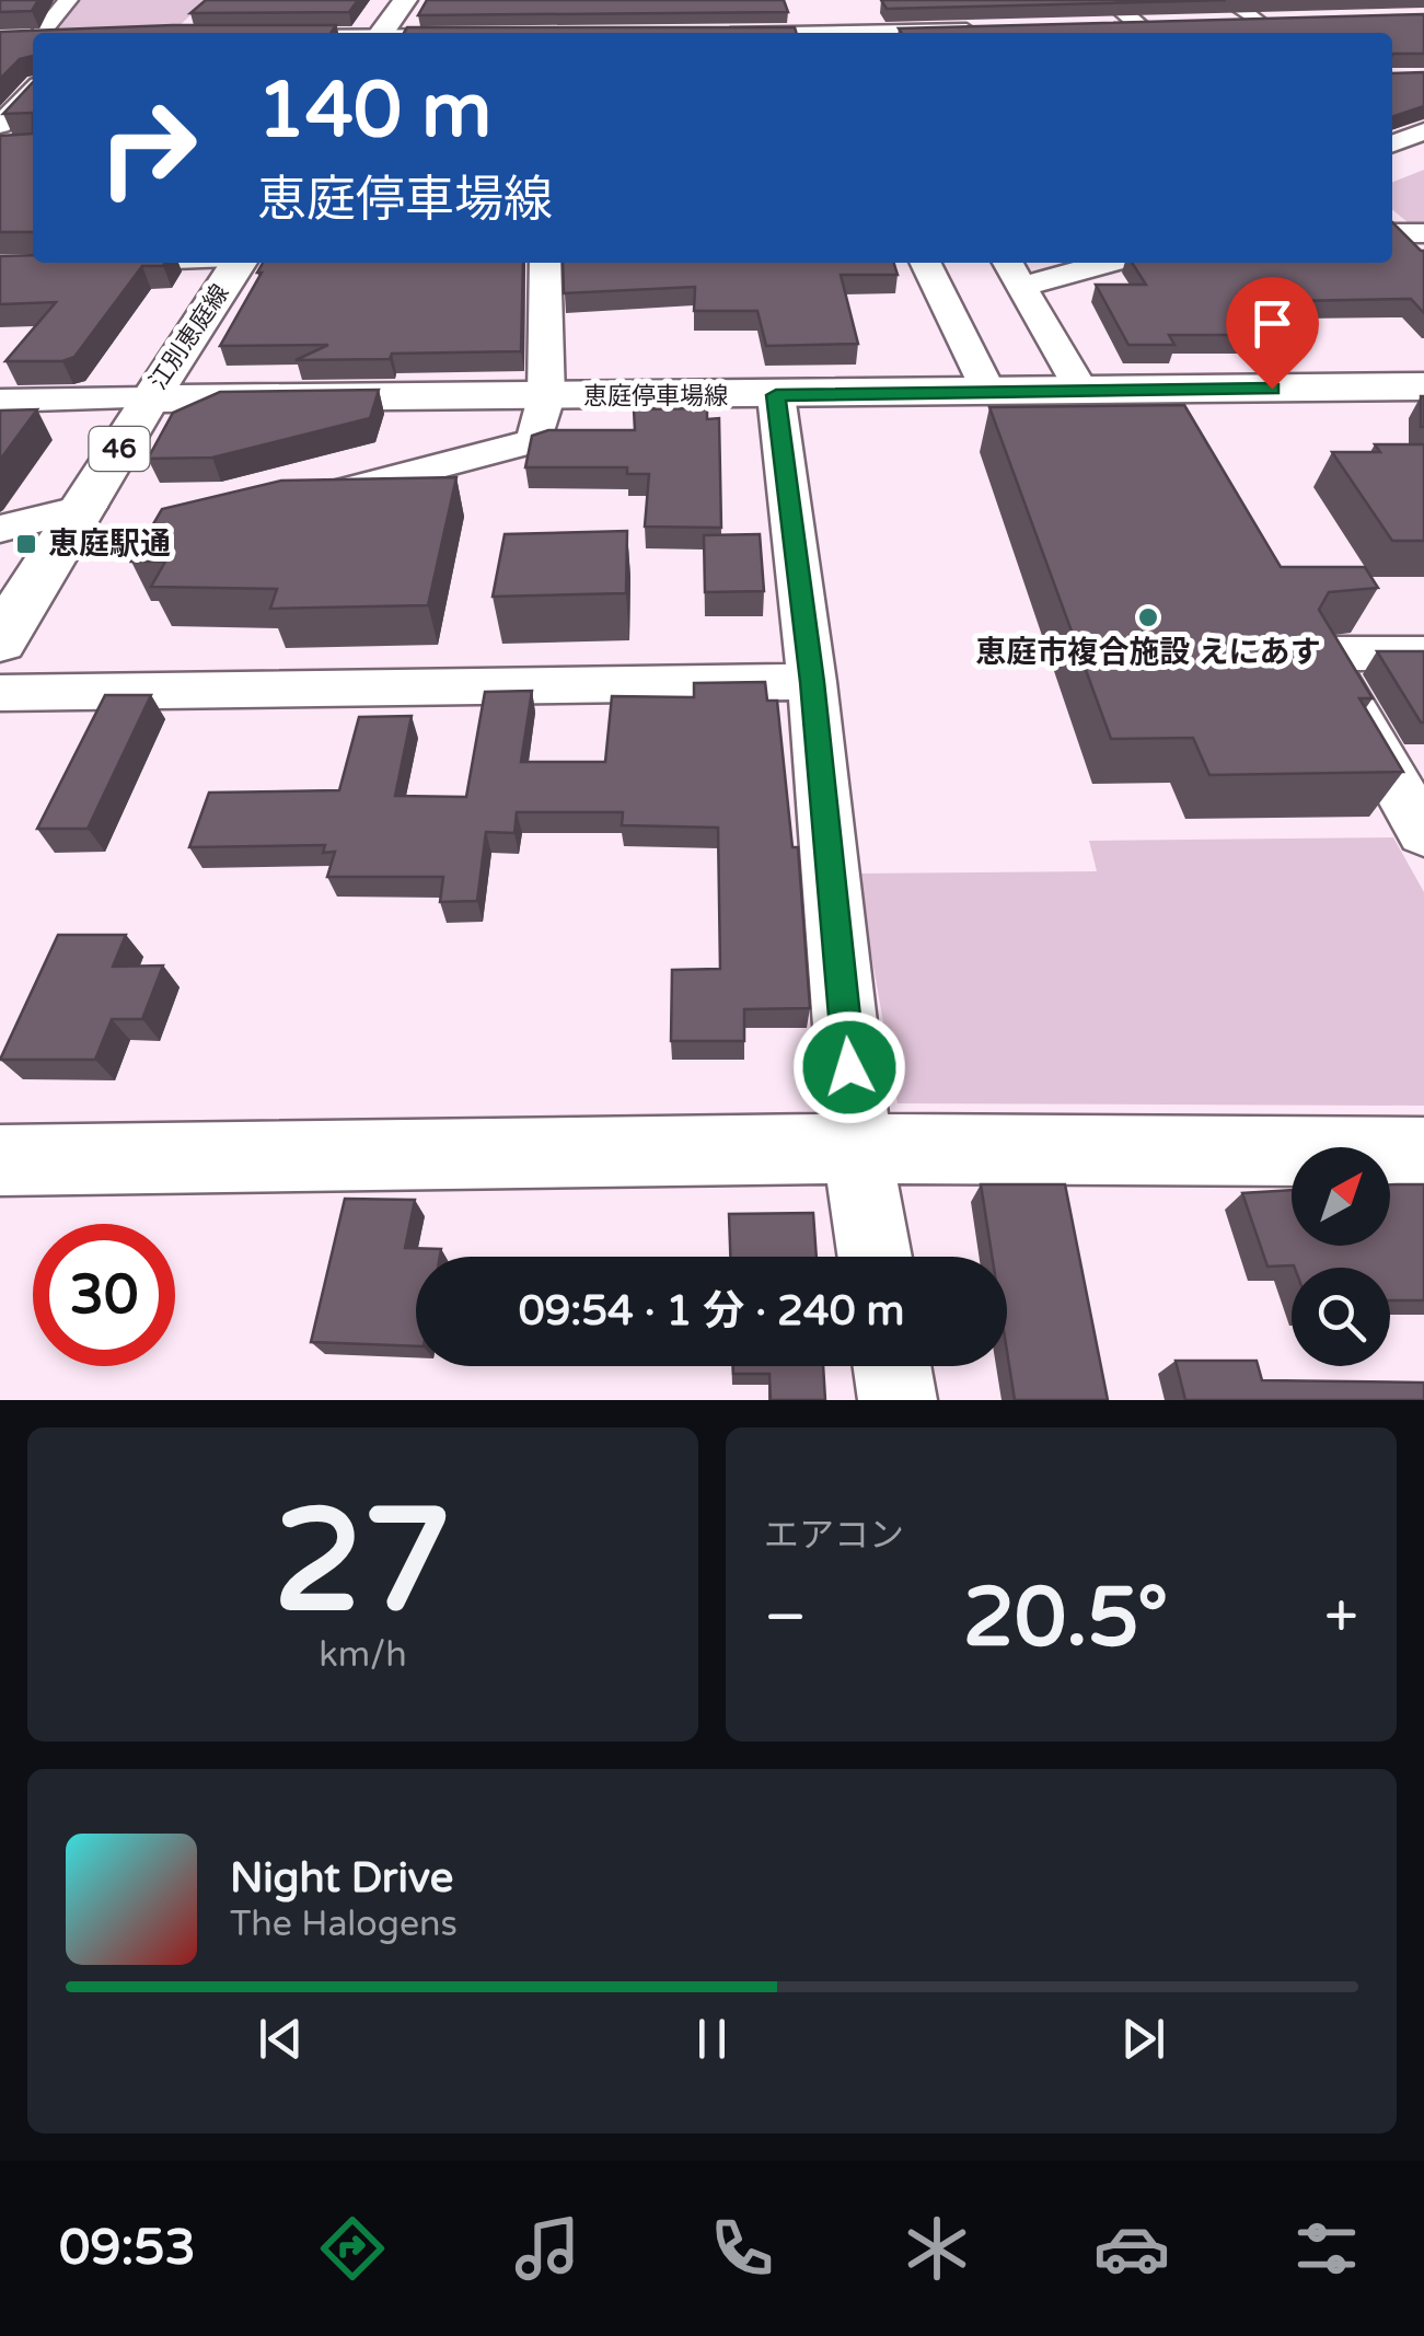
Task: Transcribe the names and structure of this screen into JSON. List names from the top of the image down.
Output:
{
  "streets": {
    "main road": ["江別恵庭線", "恵庭停車場線", "46"]
  },
  "crossings": [
    ["江別恵庭線", "恵庭停車場線"]
  ],
  "places": {
    "transit": ["恵庭駅通"],
    "other": ["恵庭市複合施設 えにあす"]
  },
  "north": "top right",
  "page": {
    "turn": ["140 m", "恵庭停車場線"],
    "limit": "30",
    "trip": "09:54 · 1 分 · 240 m",
    "tile": [
      ["27", "km/h"],
      "エアコン"
    ],
    "heat": ["−", "20.5°", "+"],
    "song": ["Night Drive", "The Halogens"],
    "tabs": "09:53"
  }
}
